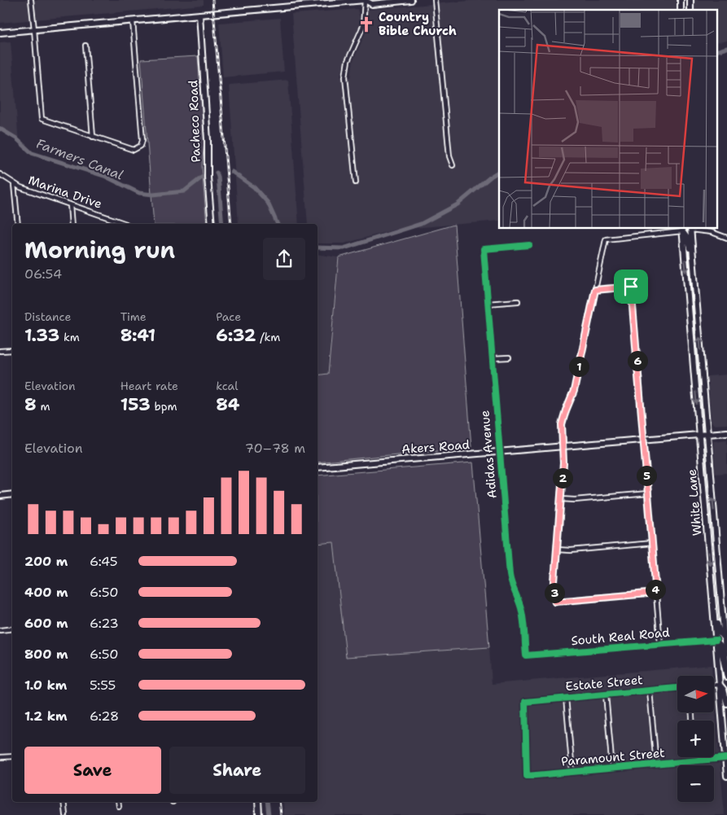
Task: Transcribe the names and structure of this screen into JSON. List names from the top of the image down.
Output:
{
  "streets": {
    "main road": ["Pacheco Road", "Akers Road", "White Lane"],
    "street": [
      "Marina Drive",
      "Adidas Avenue",
      "South Real Road",
      "Estate Street",
      "Paramount Street"
    ]
  },
  "crossings": [
    ["Akers Road", "Adidas Avenue"],
    ["Akers Road", "White Lane"],
    ["Adidas Avenue", "South Real Road"],
    ["White Lane", "South Real Road"],
    ["White Lane", "Paramount Street"],
    ["Estate Street", "Paramount Street"]
  ],
  "water": ["Farmers Canal"],
  "places": {
    "church": ["Country Bible Church"]
  },
  "north": "right",
  "page": {
    "heading": ["Morning run", "06:54"],
    "stats": [
      ["Distance", "1.33 km"],
      ["Time", "8:41"],
      ["Pace", "6:32 /km"],
      ["Elevation", "8 m"],
      ["Heart rate", "153 bpm"],
      ["kcal", "84"]
    ],
    "pins": [
      "6",
      "1",
      "5",
      "2",
      "4",
      "3"
    ],
    "chart": ["Elevation", "70–78 m"],
    "list": [
      {
        "name": "200 m",
        "note": "6:45"
      },
      {
        "name": "400 m",
        "note": "6:50"
      },
      {
        "name": "600 m",
        "note": "6:23"
      },
      {
        "name": "800 m",
        "note": "6:50"
      },
      {
        "name": "1.0 km",
        "note": "5:55"
      },
      {
        "name": "1.2 km",
        "note": "6:28"
      }
    ],
    "map_buttons": ["+", "−"],
    "buttons": ["Save", "Share"]
  }
}
